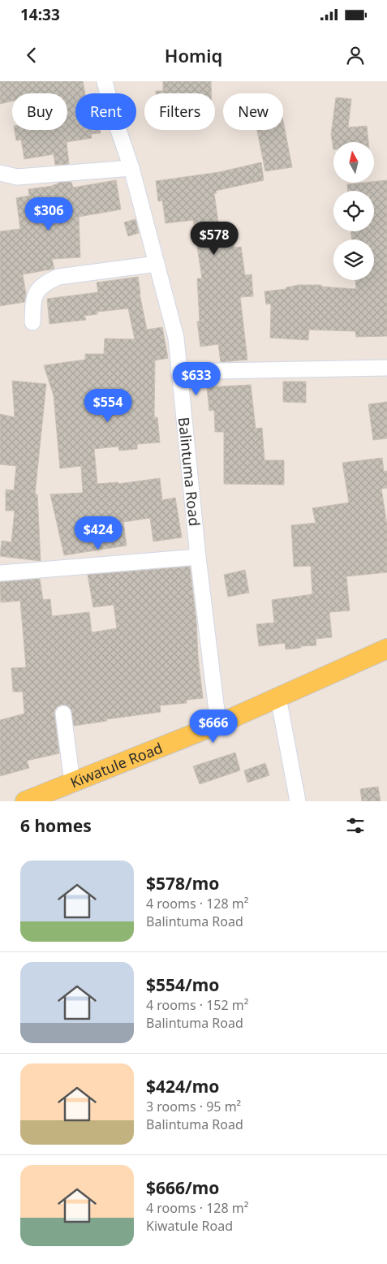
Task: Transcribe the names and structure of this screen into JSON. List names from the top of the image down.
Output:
{
  "streets": {
    "main road": ["Kiwatule Road"],
    "street": ["Balintuma Road"]
  },
  "crossings": [
    ["Balintuma Road", "Kiwatule Road"]
  ],
  "north": "top",
  "page": {
    "status": "14:33",
    "header": "Homiq",
    "chip": [
      "Buy",
      "Rent",
      "Filters",
      "New"
    ],
    "price": [
      "$306",
      "$578",
      "$633",
      "$554",
      "$424",
      "$666"
    ],
    "heading": "6 homes",
    "list": [
      {
        "name": "$578/mo",
        "note": "4 rooms · 128 m² · Balintuma Road"
      },
      {
        "name": "$554/mo",
        "note": "4 rooms · 152 m² · Balintuma Road"
      },
      {
        "name": "$424/mo",
        "note": "3 rooms · 95 m² · Balintuma Road"
      },
      {
        "name": "$666/mo",
        "note": "4 rooms · 128 m² · Kiwatule Road"
      }
    ]
  }
}
